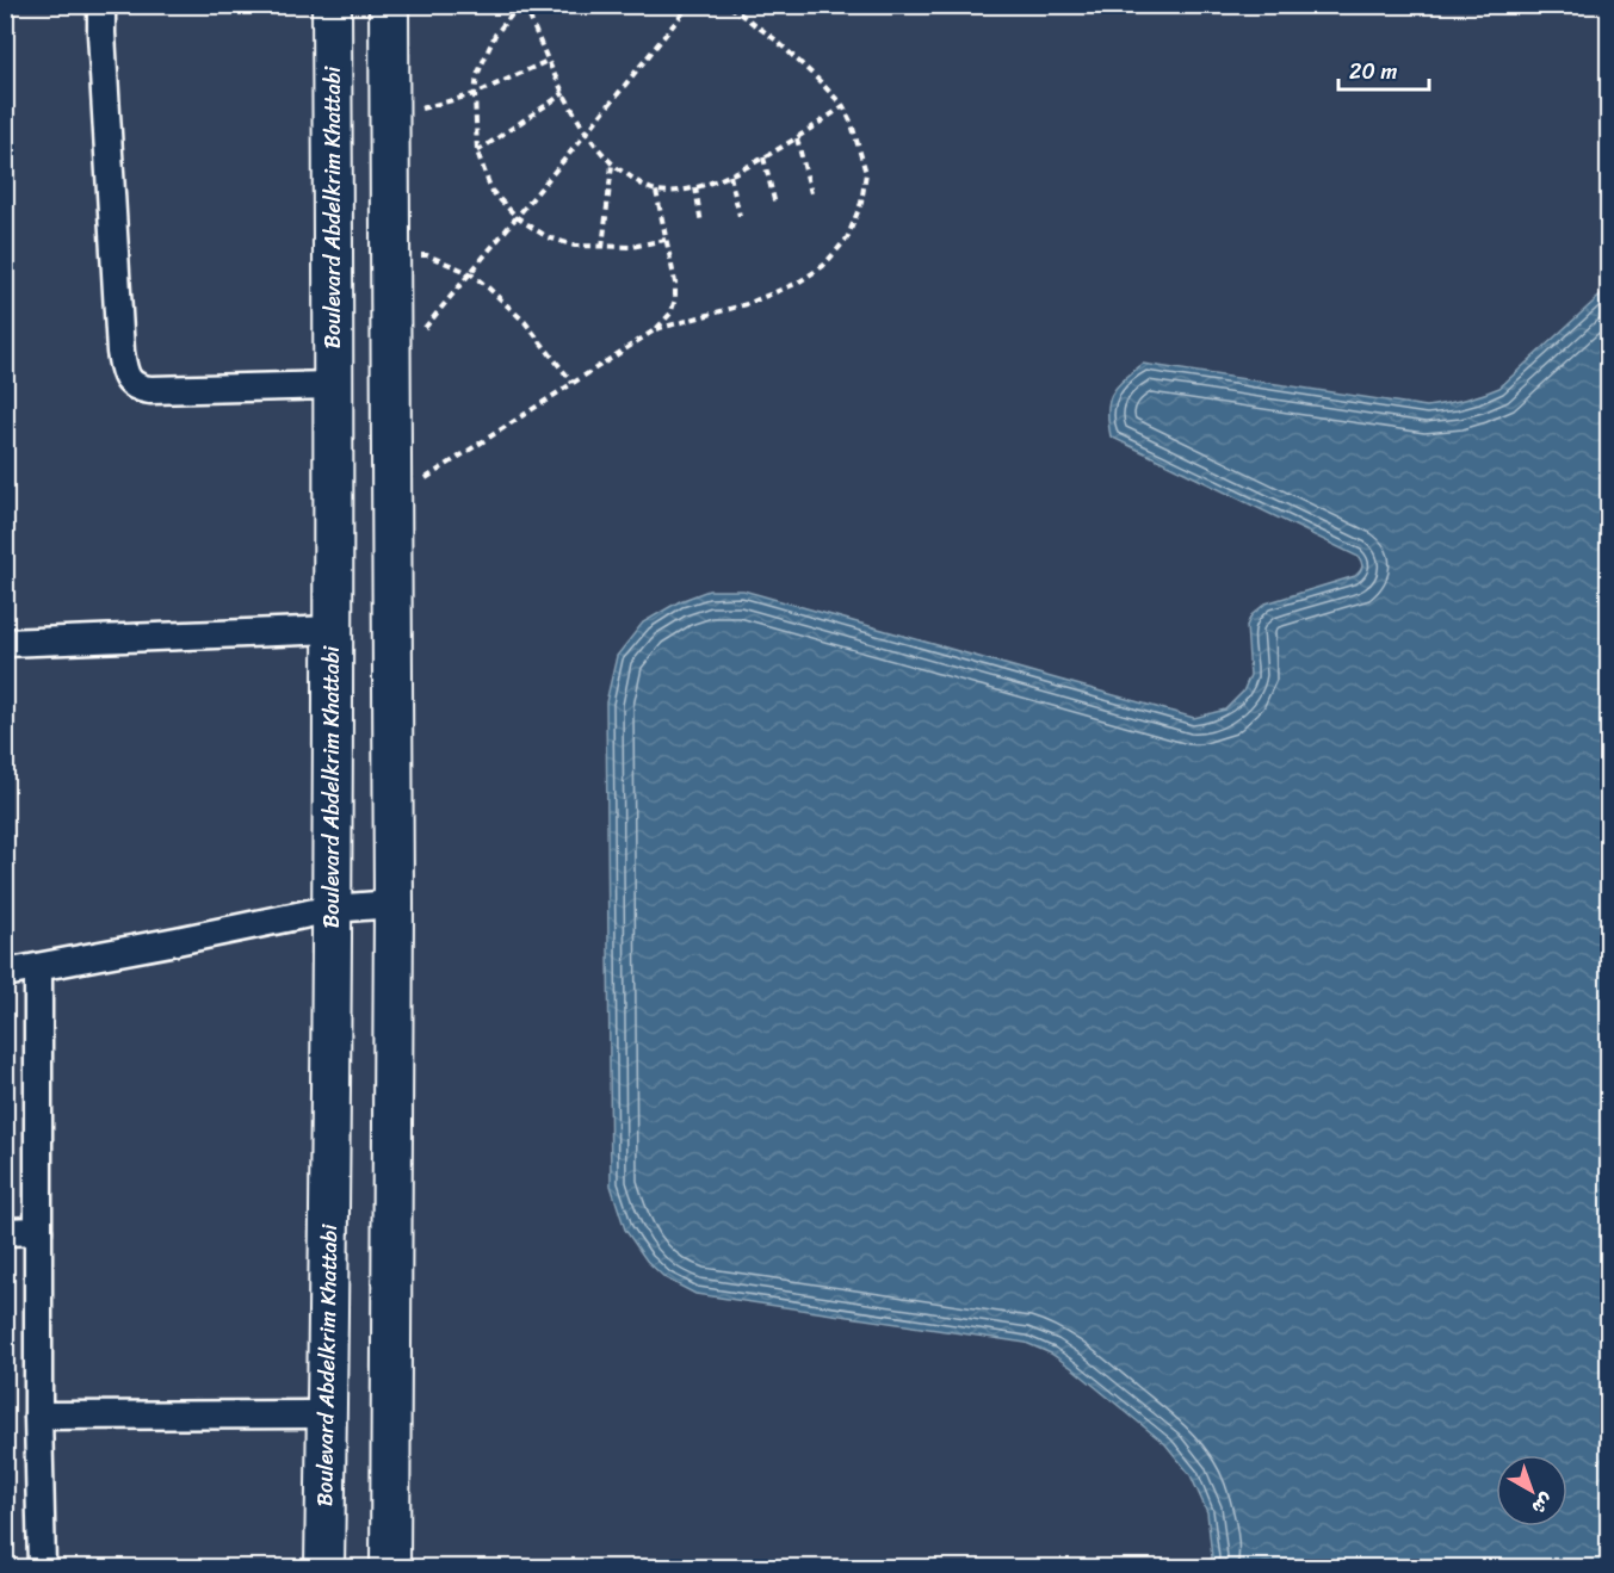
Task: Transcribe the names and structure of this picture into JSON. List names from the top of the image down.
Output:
{
  "streets": {
    "street": ["Boulevard Abdelkrim Khattabi"]
  },
  "scale_bar": "20 m",
  "north": "bottom right"
}
